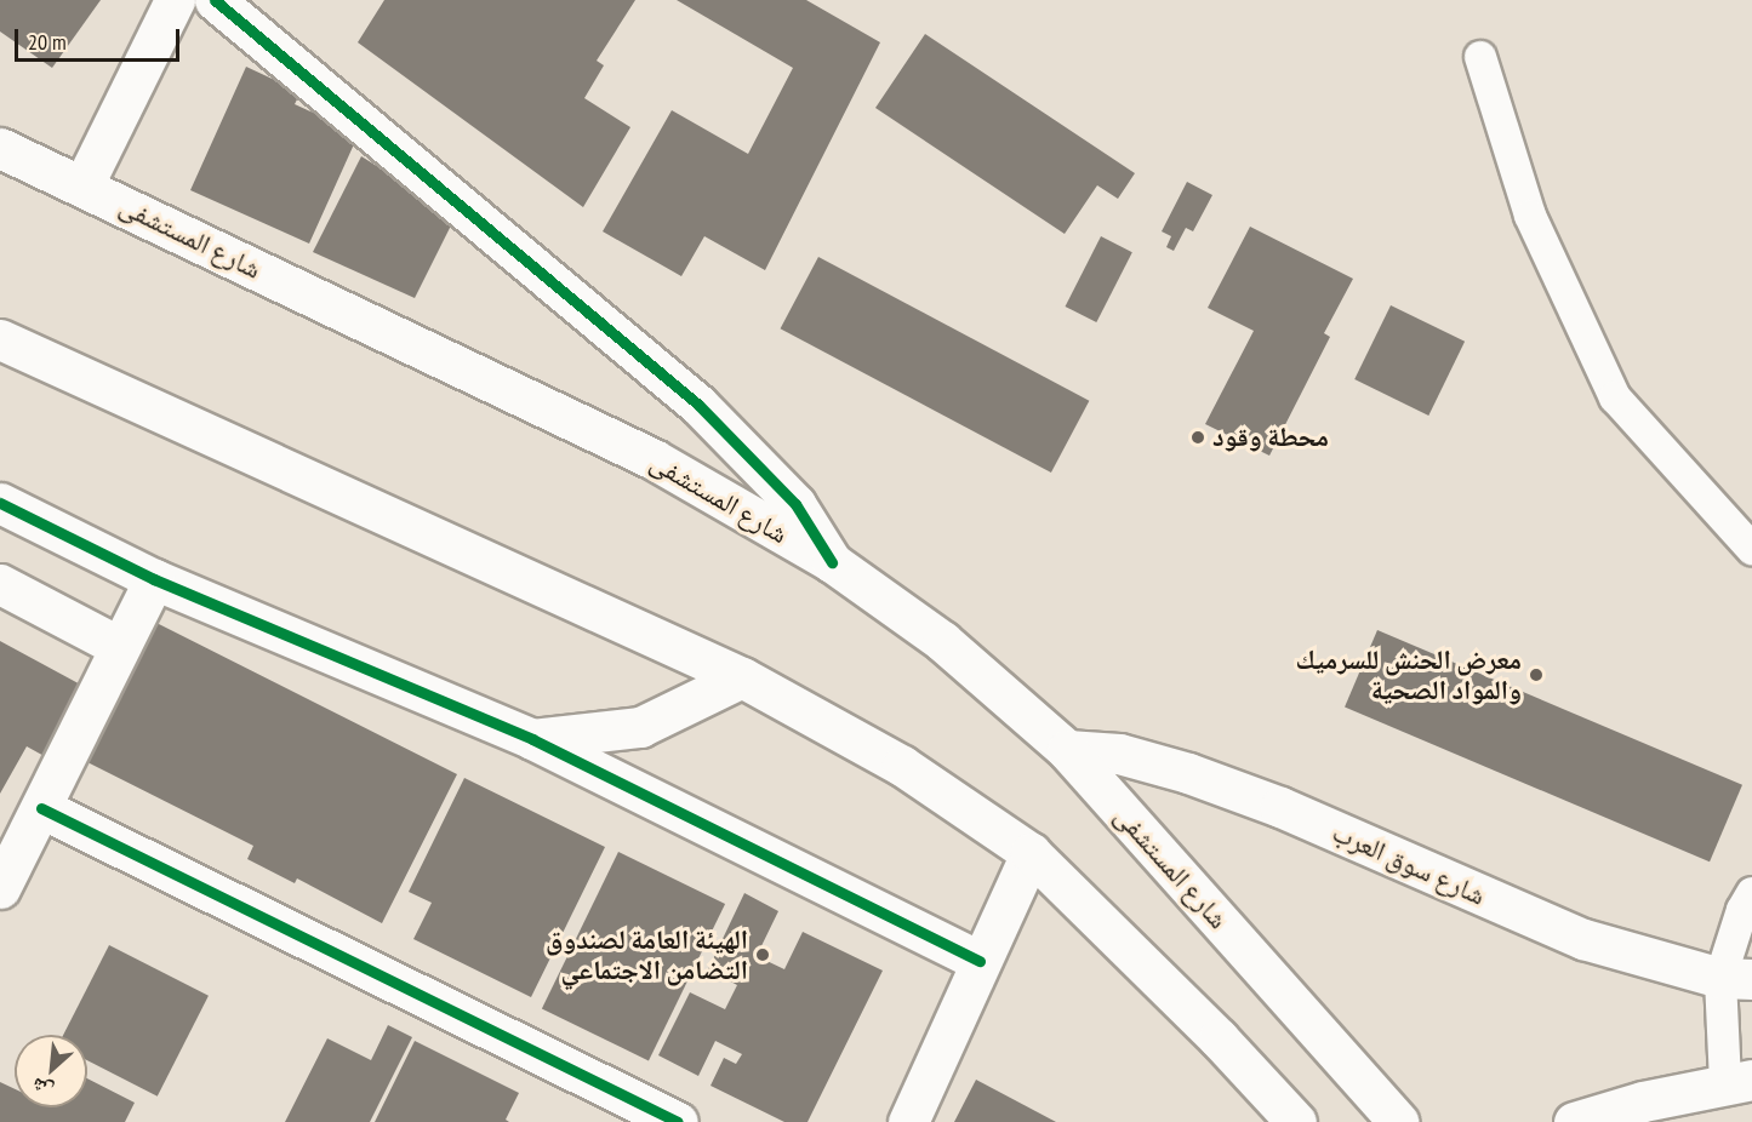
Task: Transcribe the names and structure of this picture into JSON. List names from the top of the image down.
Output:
{
  "streets": {
    "main road": ["شارع المستشفى", "شارع سوق العرب"]
  },
  "crossings": [
    ["شارع المستشفى", "شارع سوق العرب"]
  ],
  "places": ["محطة وقود", "معرض الحنش للسرميك والمواد الصحية", "الهيئة العامة لصندوق التضامن الاجتماعي"],
  "scale_bar": "20 m",
  "north": "bottom left"
}
